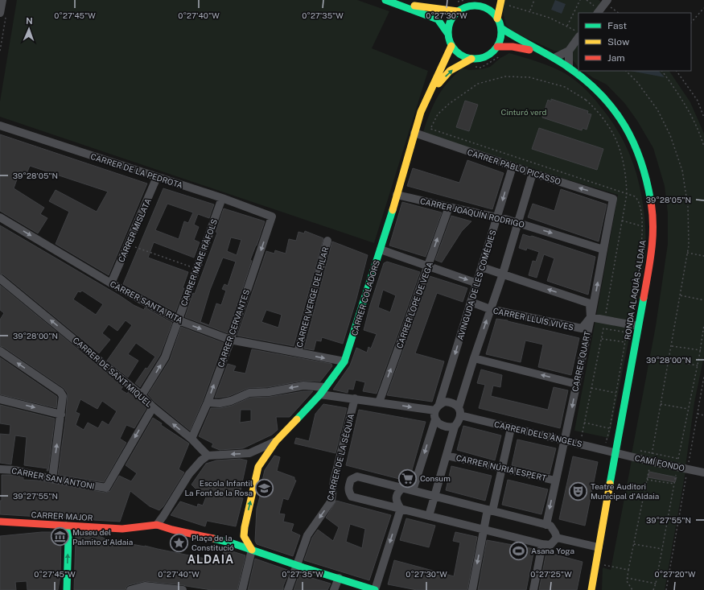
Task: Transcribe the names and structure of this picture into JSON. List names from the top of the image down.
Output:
{
  "streets": {
    "street": [
      "CARRER PABLO PICASSO",
      "CARRER DE LA PEDROTA",
      "CARRER JOAQUÍN RODRIGO",
      "CARRER MISLATA",
      "CARRER MARE RÀFOLS",
      "AVINGUDA DE LES COMÈDIES",
      "RONDA ALAQUÀS-ALDAIA",
      "CARRER VERGE DEL PILAR",
      "CARRER COLADORS",
      "CARRER SANTA RITA",
      "CARRER LOPE DE VEGA",
      "CARRER LLUÍS VIVES",
      "CARRER CERVANTES",
      "CARRER QUART",
      "CARRER DE SANT MIQUEL",
      "CARRER DELS ÀNGELS",
      "CARRER DE LA SÈQUIA",
      "CAMÍ FONDO",
      "CARRER NÚRIA ESPERT",
      "CARRER SAN ANTONI",
      "CARRER MAJOR"
    ]
  },
  "crossings": [
    ["CARRER PABLO PICASSO", "AVINGUDA DE LES COMÈDIES"],
    ["CARRER PABLO PICASSO", "CARRER COLADORS"],
    ["CARRER PABLO PICASSO", "CARRER QUART"],
    ["CARRER DE LA PEDROTA", "CARRER MISLATA"],
    ["CARRER DE LA PEDROTA", "CARRER MARE RÀFOLS"],
    ["CARRER DE LA PEDROTA", "CARRER CERVANTES"],
    ["CARRER JOAQUÍN RODRIGO", "AVINGUDA DE LES COMÈDIES"],
    ["CARRER JOAQUÍN RODRIGO", "CARRER COLADORS"],
    ["CARRER JOAQUÍN RODRIGO", "CARRER LOPE DE VEGA"],
    ["CARRER JOAQUÍN RODRIGO", "CARRER QUART"],
    ["CARRER MISLATA", "CARRER SANTA RITA"],
    ["CARRER MARE RÀFOLS", "CARRER SANTA RITA"],
    ["CARRER MARE RÀFOLS", "CARRER DE SANT MIQUEL"],
    ["AVINGUDA DE LES COMÈDIES", "CARRER LLUÍS VIVES"],
    ["AVINGUDA DE LES COMÈDIES", "CARRER DELS ÀNGELS"],
    ["RONDA ALAQUÀS-ALDAIA", "CARRER DELS ÀNGELS"],
    ["RONDA ALAQUÀS-ALDAIA", "CAMÍ FONDO"],
    ["CARRER VERGE DEL PILAR", "CARRER SANTA RITA"],
    ["CARRER COLADORS", "CARRER SANTA RITA"],
    ["CARRER SANTA RITA", "CARRER CERVANTES"],
    ["CARRER LLUÍS VIVES", "CARRER QUART"],
    ["CARRER CERVANTES", "CARRER DE SANT MIQUEL"],
    ["CARRER QUART", "CARRER DELS ÀNGELS"],
    ["CARRER QUART", "CARRER NÚRIA ESPERT"],
    ["CARRER DE SANT MIQUEL", "CARRER SAN ANTONI"],
    ["CARRER DELS ÀNGELS", "CAMÍ FONDO"]
  ],
  "one_way": [
    "CARRER PABLO PICASSO",
    "CARRER MARE RÀFOLS",
    "CARRER SANTA RITA",
    "CARRER LOPE DE VEGA",
    "CARRER DE LA SÈQUIA"
  ],
  "districts": ["ALDAIA"],
  "parks": ["Cinturó verd"],
  "places": {
    "supermarket": ["Consum"],
    "school or university": ["Escola Infantil La Font de la Rosa"],
    "theatre": ["Teatre Auditori Municipal d'Aldaia"],
    "museum": ["Museu del Palmito d'Aldaia"],
    "place": ["Plaça de la Constitució"],
    "sports": ["Asana Yoga"]
  },
  "legend": ["Fast", "Slow", "Jam"],
  "north": "top",
  "coordinates": [
    "0°27'45\"W",
    "0°27'40\"W",
    "0°27'35\"W",
    "0°27'30\"W",
    "39°28'05\"N",
    "39°28'00\"N",
    "39°27'55\"N",
    "0°27'25\"W",
    "0°27'20\"W"
  ]
}
